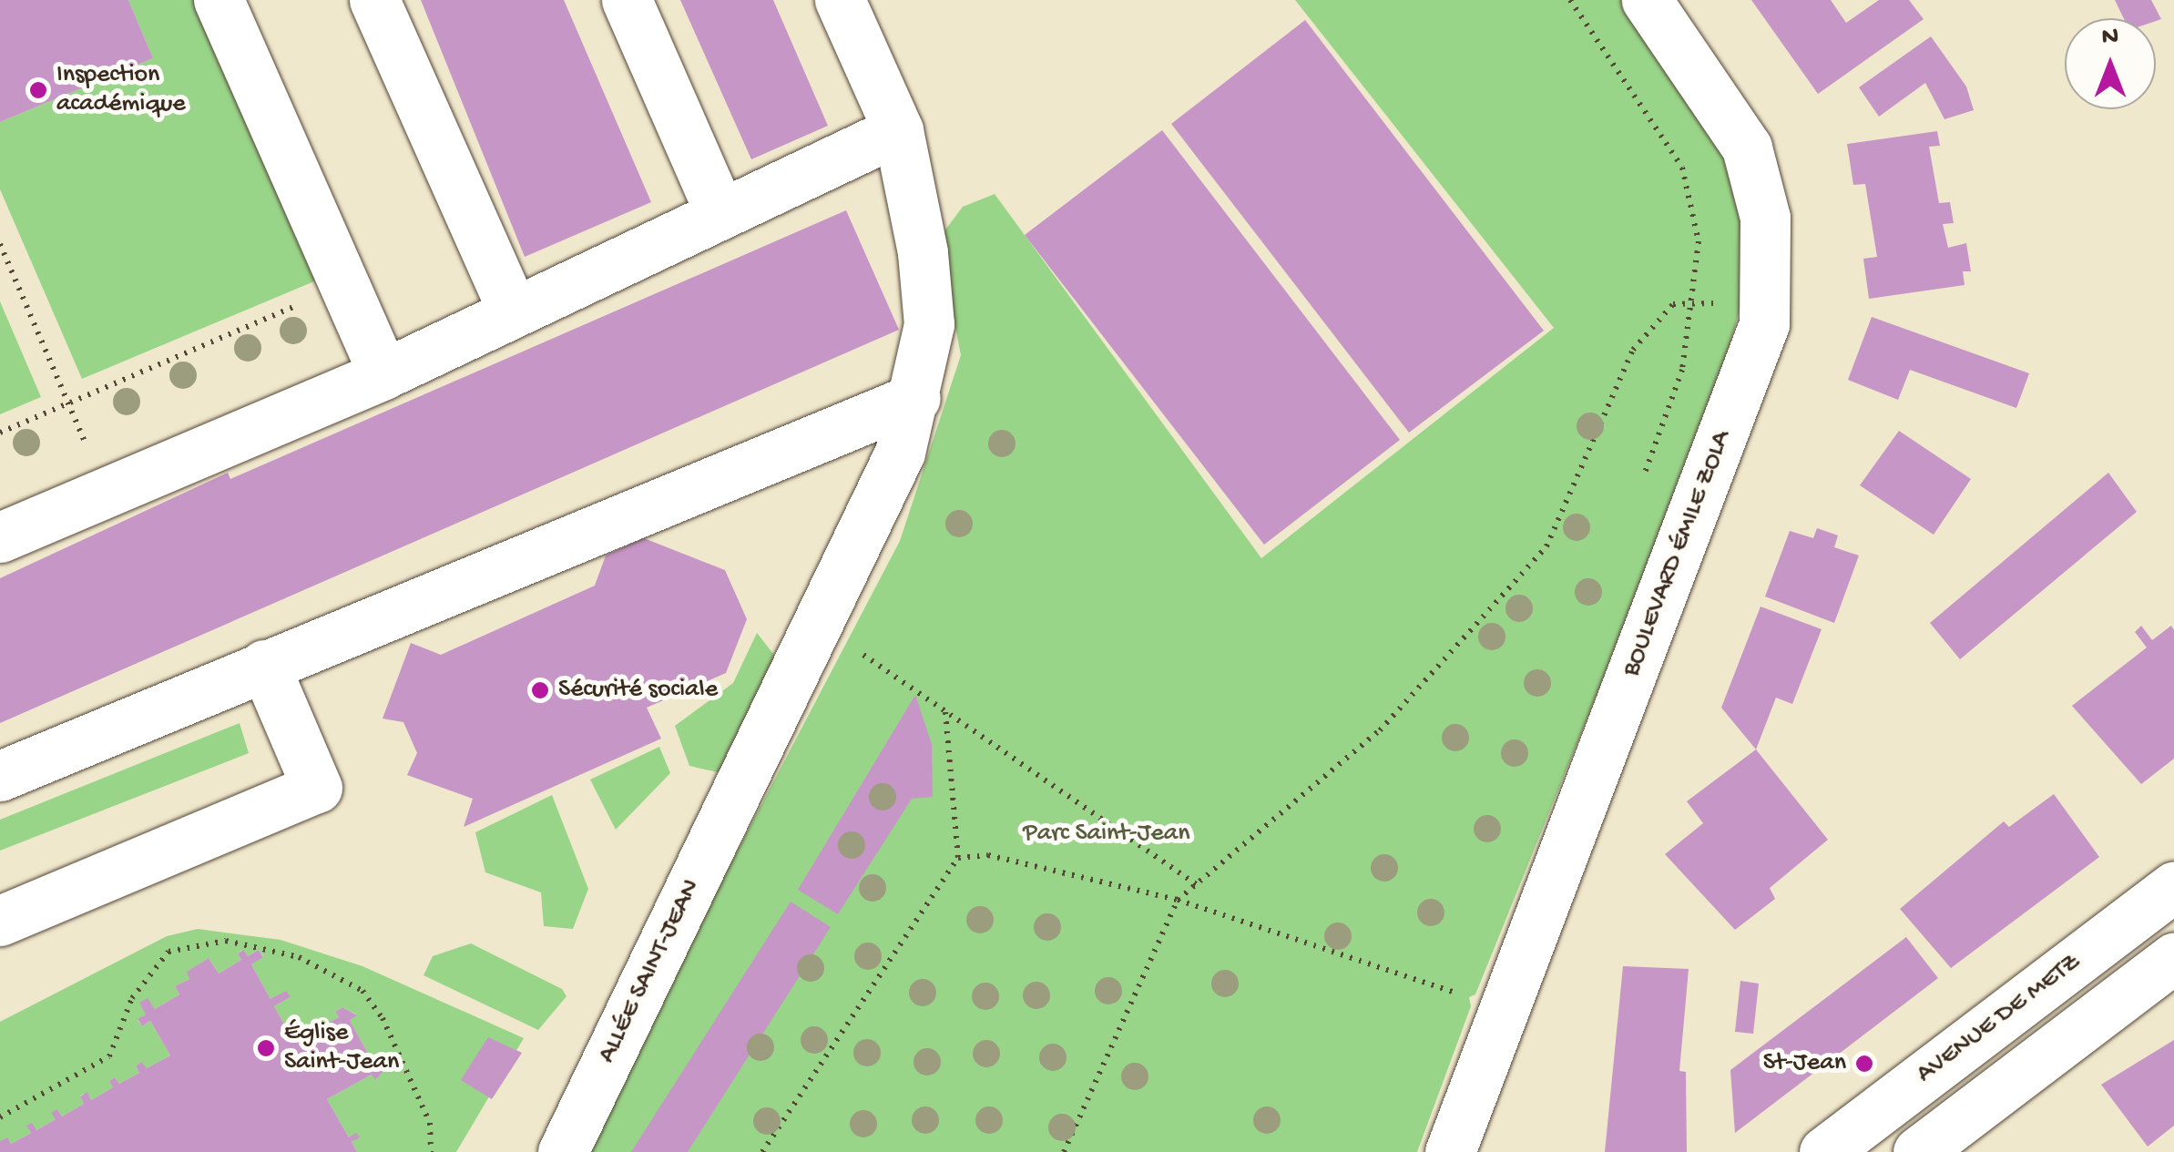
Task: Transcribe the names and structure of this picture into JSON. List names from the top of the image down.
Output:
{
  "streets": {
    "street": ["BOULEVARD ÉMILE ZOLA", "ALLÉE SAINT-JEAN", "AVENUE DE METZ"]
  },
  "parks": ["Parc Saint-Jean"],
  "places": [
    "Inspection académique",
    "Sécurité sociale",
    "Église Saint-Jean",
    "St-Jean"
  ],
  "north": "top"
}
